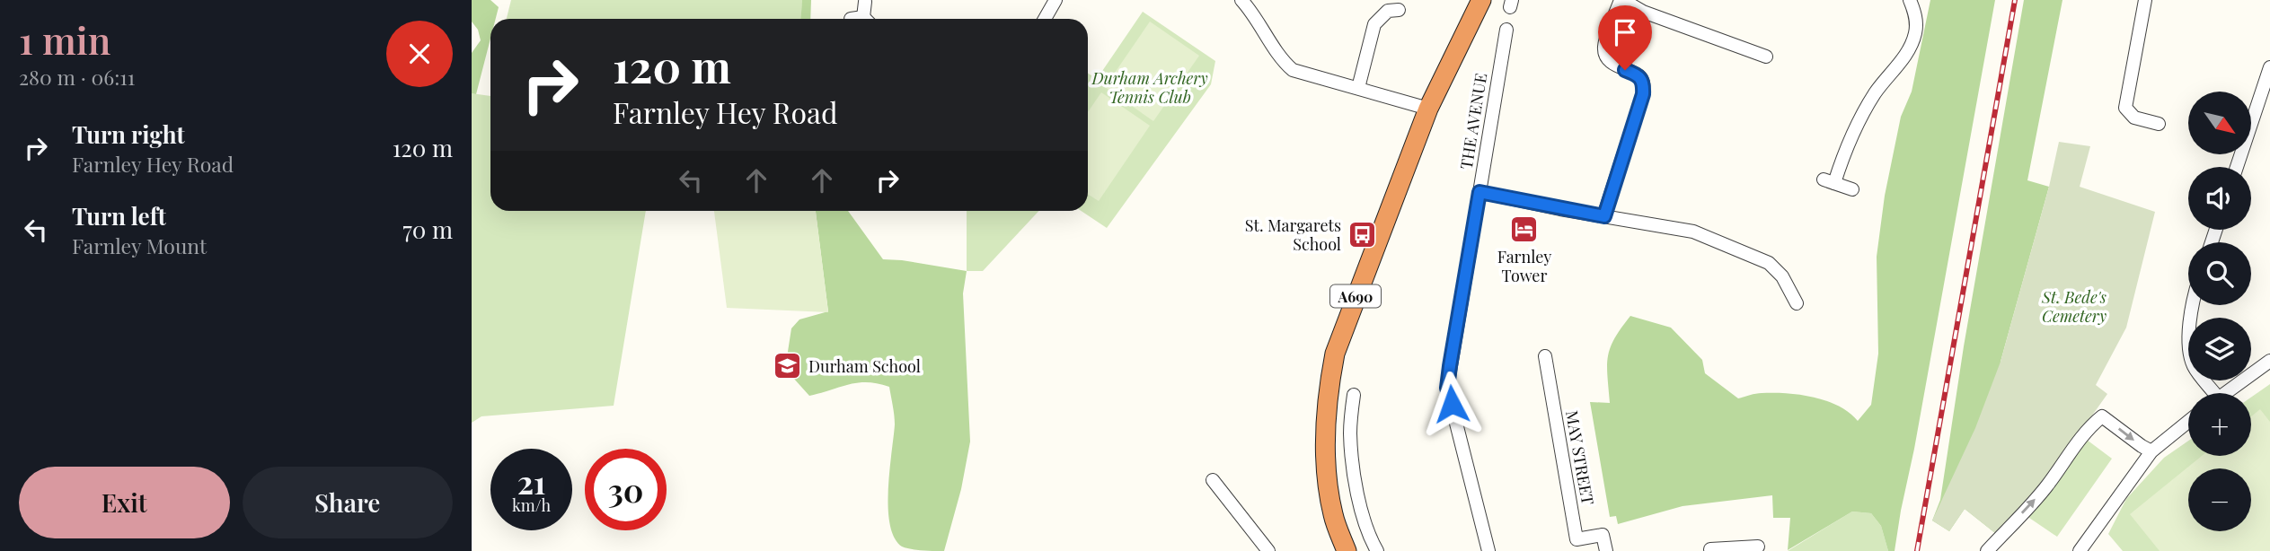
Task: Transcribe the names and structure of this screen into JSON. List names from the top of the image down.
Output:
{
  "streets": {
    "highway": ["A690"],
    "street": ["THE AVENUE", "MAY STREET"]
  },
  "parks": ["Durham Archery Tennis Club", "St. Bede's Cemetery"],
  "places": {
    "hotel": ["Farnley Tower"],
    "bus stop": ["St. Margarets School"],
    "school or university": ["Durham School"]
  },
  "north": "bottom right",
  "page": {
    "heading": ["1 min", "280 m · 06:11"],
    "turn": ["120 m", "Farnley Hey Road"],
    "map_buttons": ["+", "−"],
    "list": [
      {
        "name": "Turn right",
        "note": "Farnley Hey Road",
        "value": "120 m"
      },
      {
        "name": "Turn left",
        "note": "Farnley Mount",
        "value": "70 m"
      }
    ],
    "speed": "21 km/h",
    "limit": "30",
    "buttons": ["Exit", "Share"]
  }
}
